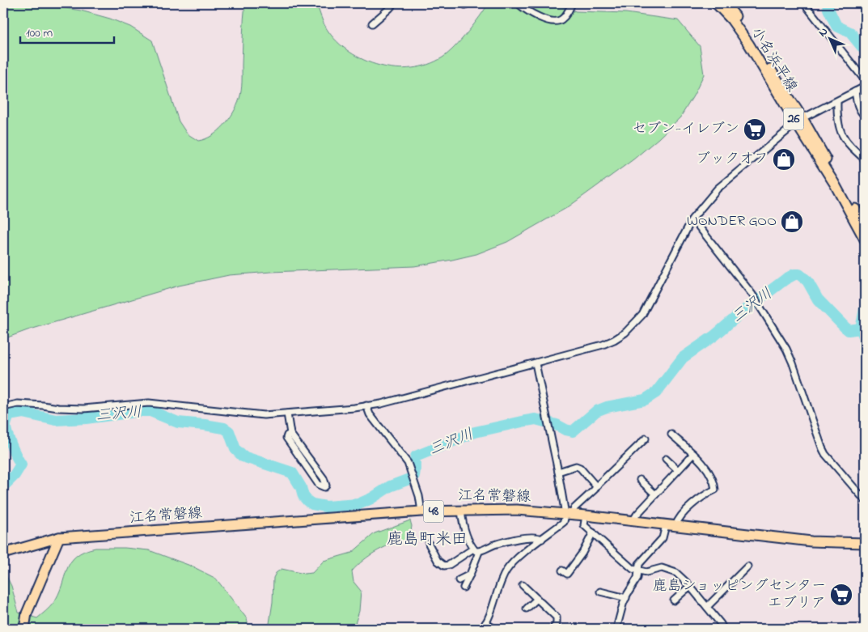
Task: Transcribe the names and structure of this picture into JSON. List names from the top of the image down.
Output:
{
  "streets": {
    "main road": [
      "小名浜平線",
      "26",
      "江名常磐線",
      "48"
    ]
  },
  "districts": ["鹿島町米田"],
  "water": ["三沢川"],
  "places": {
    "supermarket": ["セブン-イレブン", "鹿島ショッピングセンター エブリア"],
    "shop": ["ブックオフ", "WONDER GOO"]
  },
  "scale_bar": "100 m",
  "north": "top left"
}
